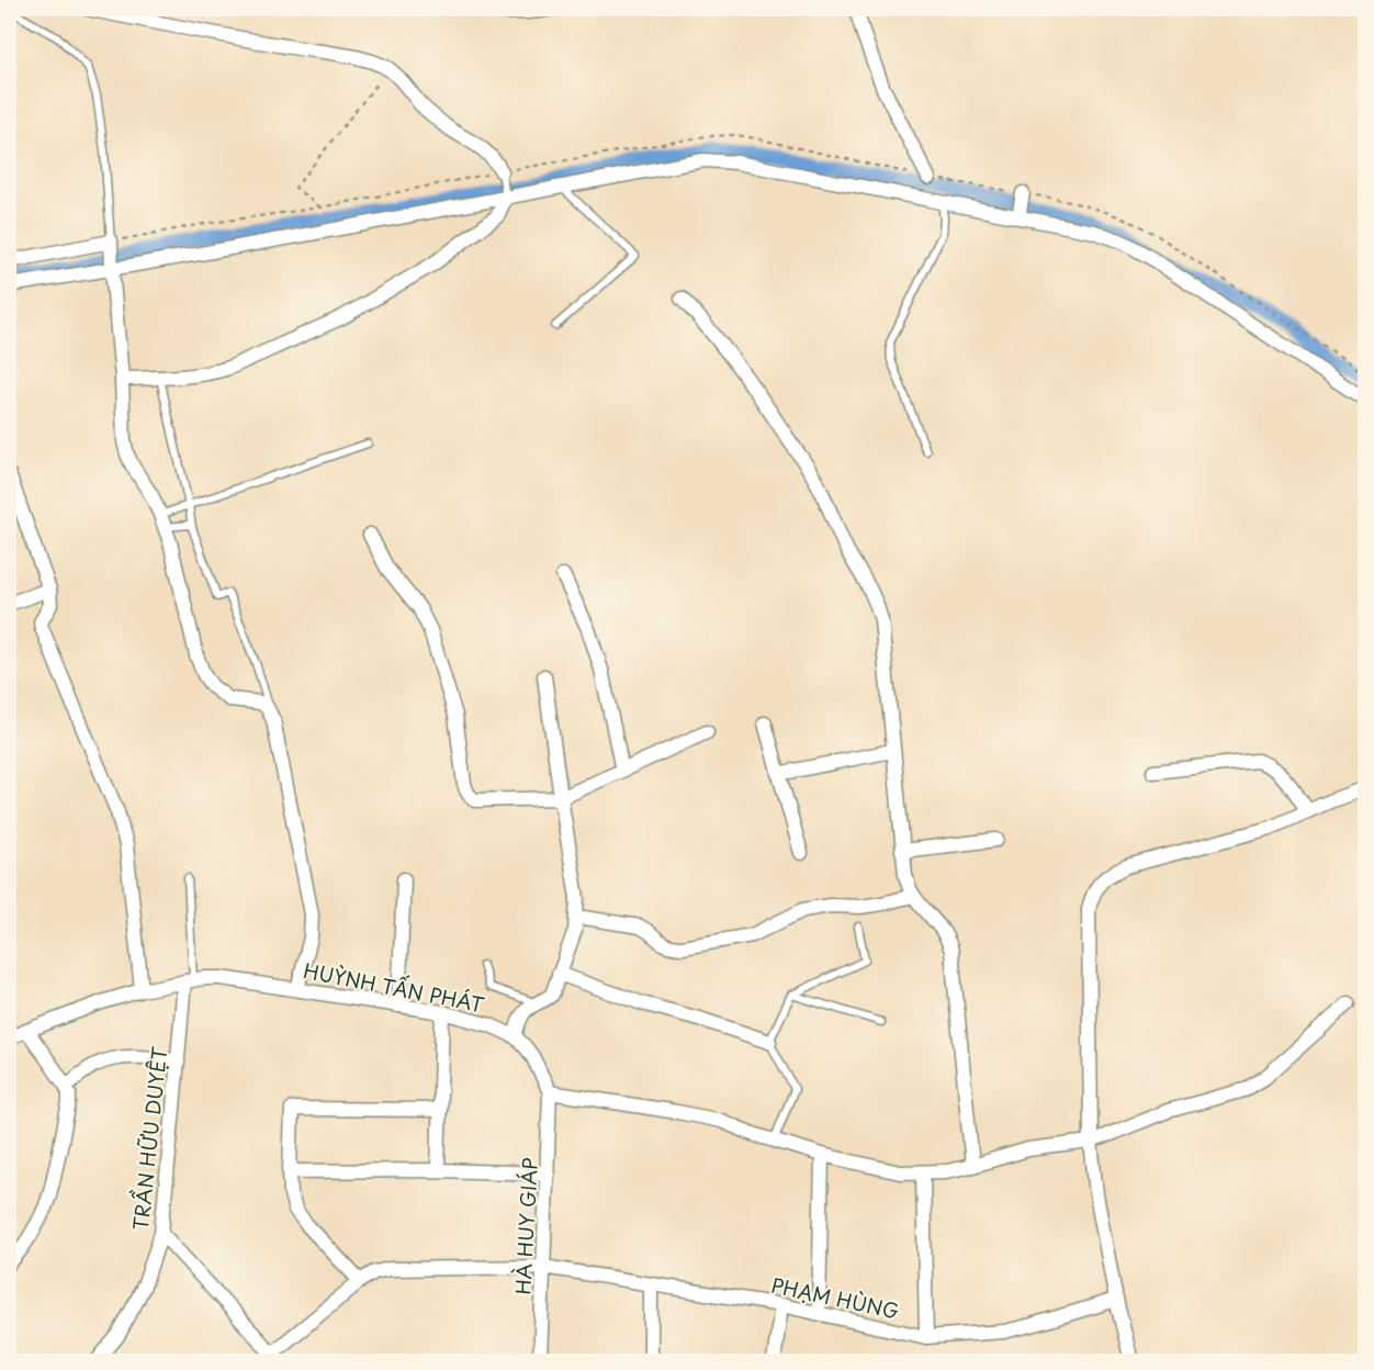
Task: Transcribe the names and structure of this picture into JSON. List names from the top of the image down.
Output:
{
  "streets": {
    "street": [
      "HUỲNH TẤN PHÁT",
      "TRẦN HỮU DUYỆT",
      "HÀ HUY GIÁP",
      "PHẠM HÙNG"
    ]
  },
  "crossings": [
    ["HUỲNH TẤN PHÁT", "TRẦN HỮU DUYỆT"],
    ["HUỲNH TẤN PHÁT", "HÀ HUY GIÁP"],
    ["HÀ HUY GIÁP", "PHẠM HÙNG"]
  ]
}
